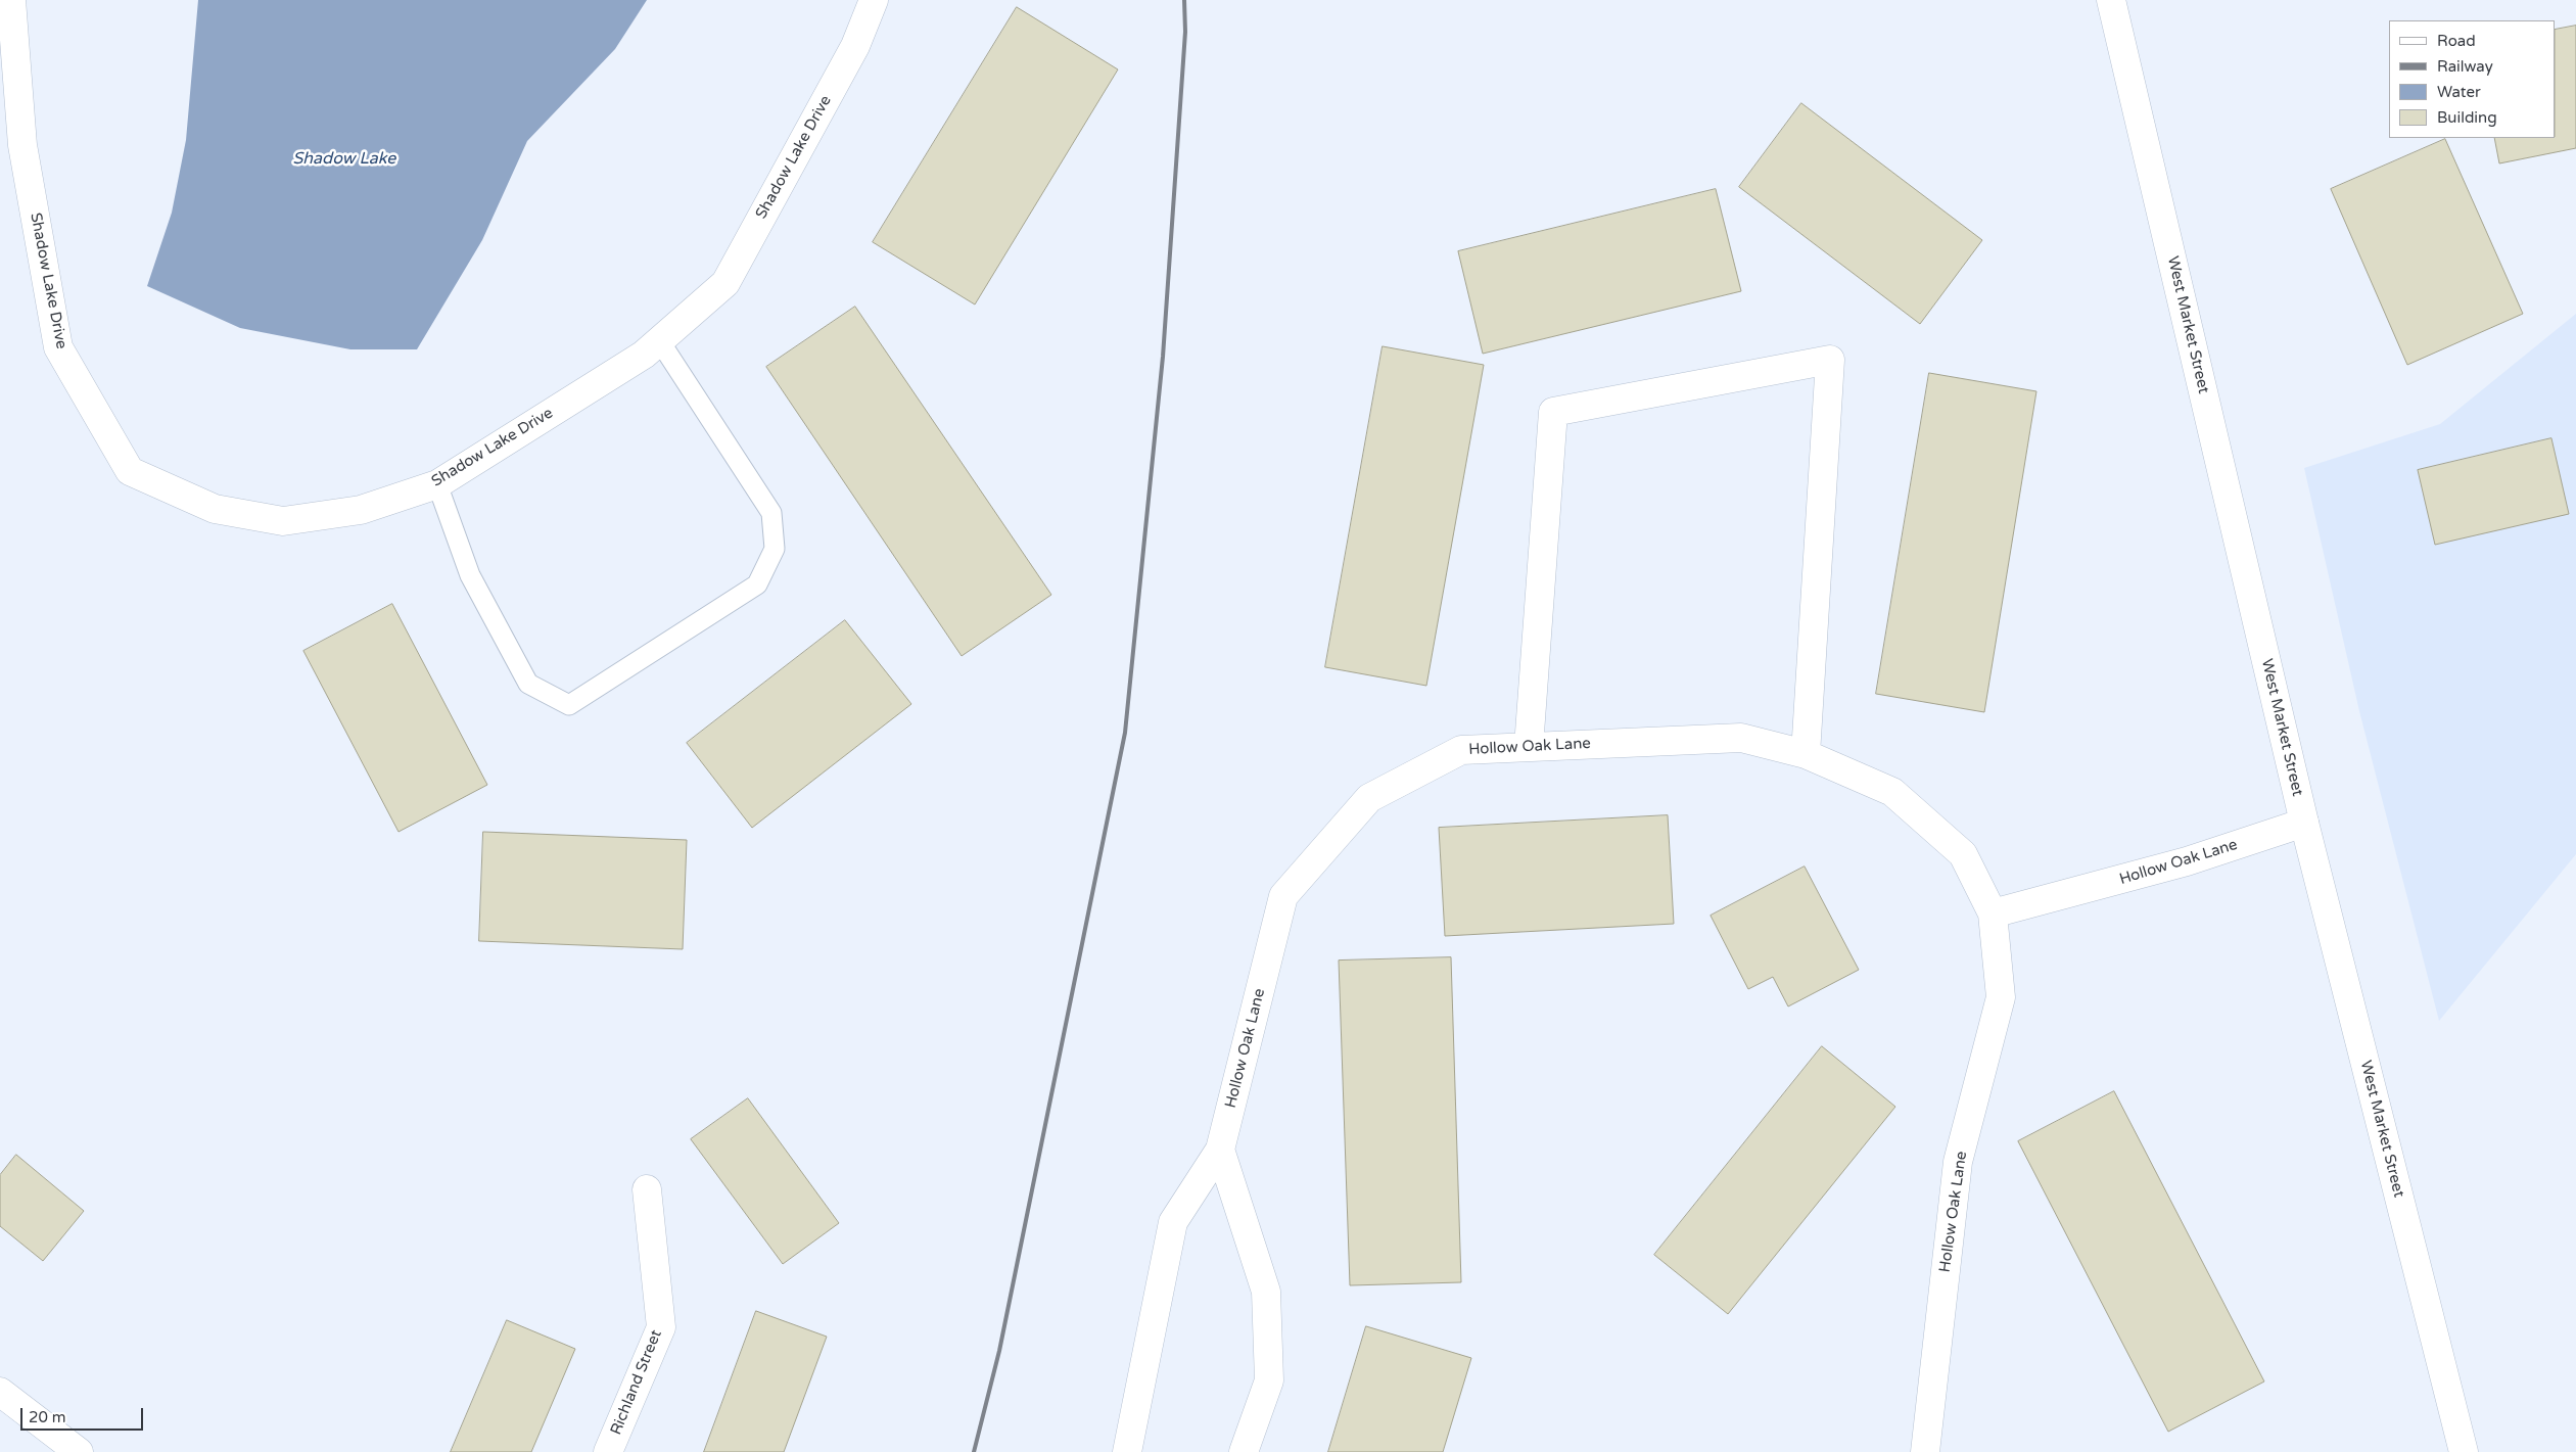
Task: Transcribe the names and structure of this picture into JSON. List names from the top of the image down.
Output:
{
  "streets": {
    "street": [
      "Shadow Lake Drive",
      "West Market Street",
      "Hollow Oak Lane",
      "Richland Street"
    ]
  },
  "crossings": [
    ["West Market Street", "Hollow Oak Lane"]
  ],
  "water": ["Shadow Lake"],
  "legend": [
    "Road",
    "Railway",
    "Water",
    "Building"
  ],
  "scale_bar": "20 m"
}
